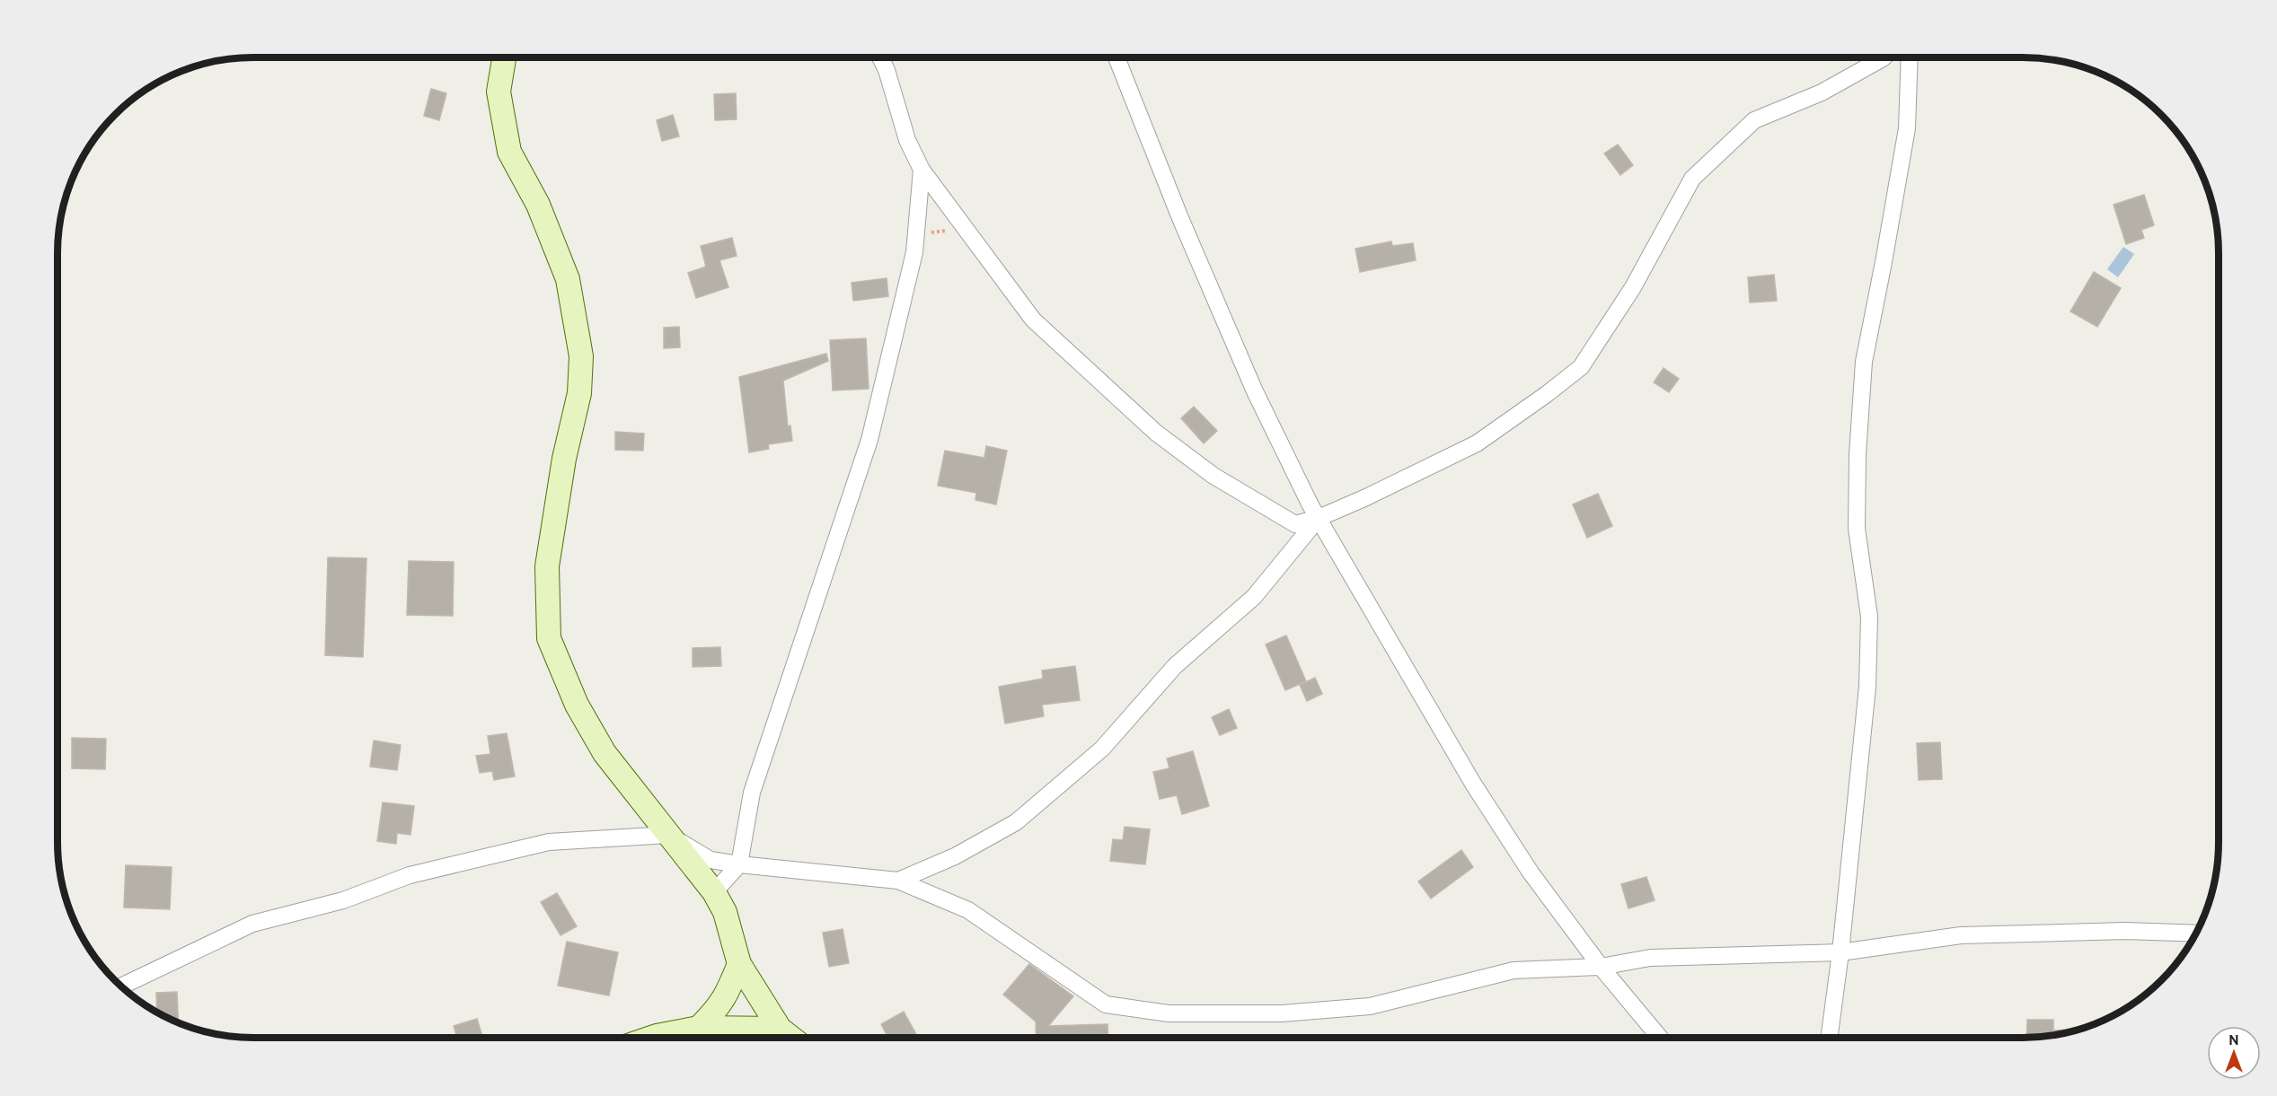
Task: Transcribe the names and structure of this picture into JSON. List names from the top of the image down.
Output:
{
  "north": "top"
}
